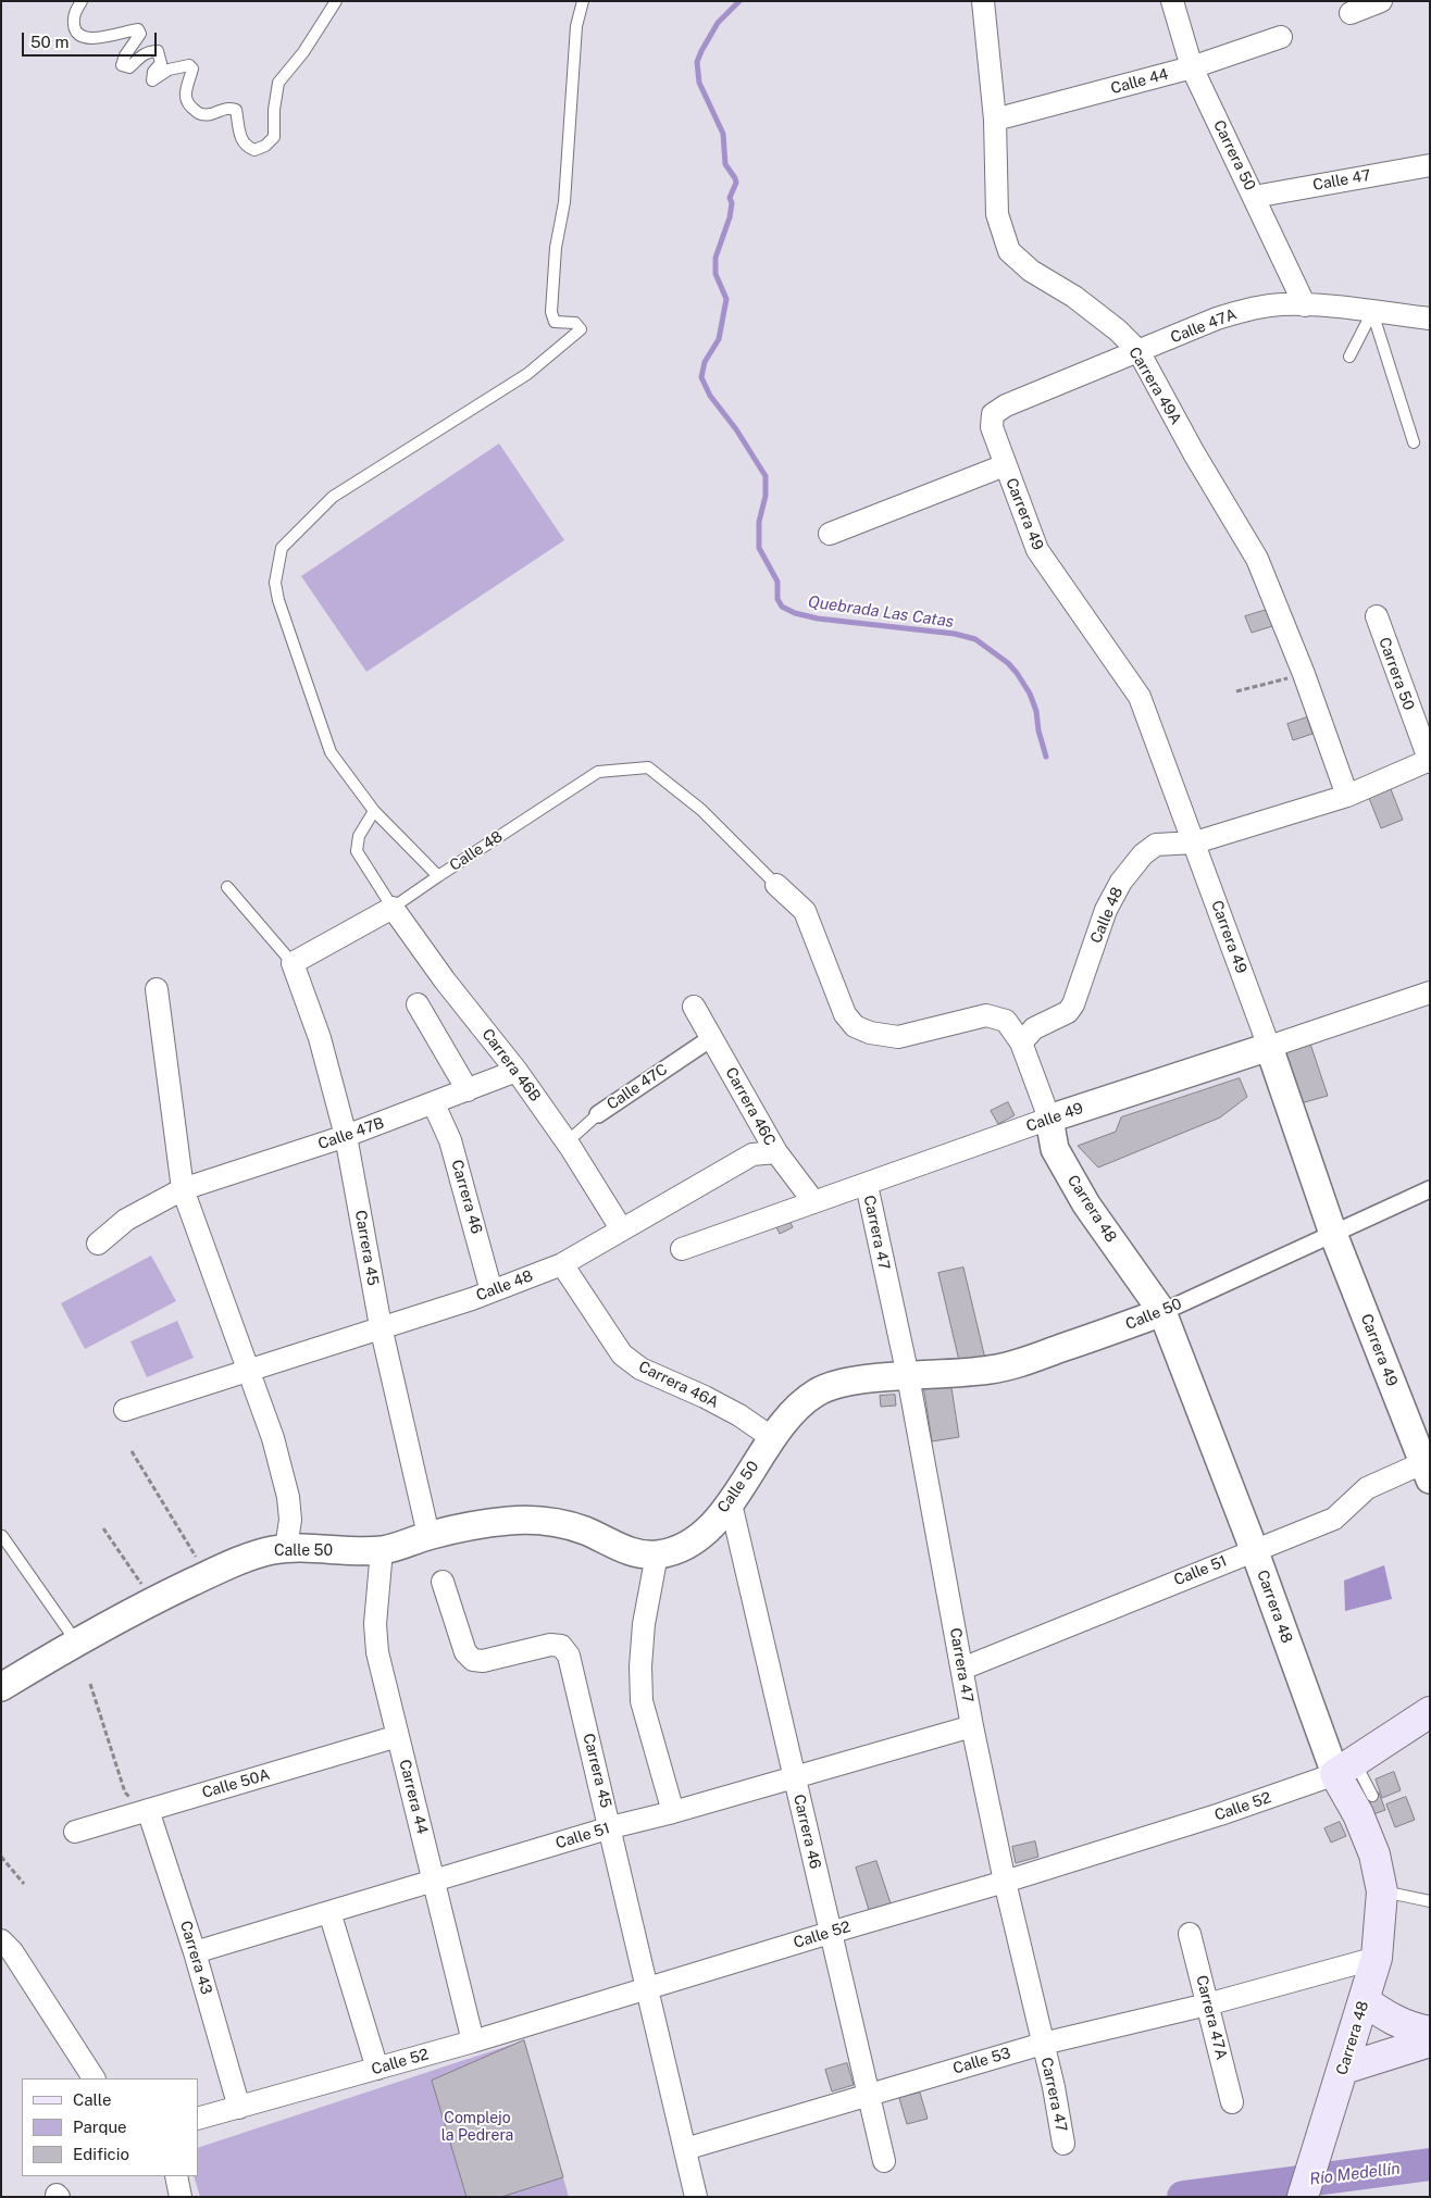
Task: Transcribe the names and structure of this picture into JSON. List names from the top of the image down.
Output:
{
  "streets": {
    "main road": ["Carrera 48", "Calle 52"],
    "street": [
      "Calle 44",
      "Carrera 50",
      "Calle 47",
      "Calle 47A",
      "Carrera 49A",
      "Carrera 49",
      "Calle 48",
      "Carrera 46B",
      "Calle 47C",
      "Carrera 46C",
      "Calle 49",
      "Calle 47B",
      "Carrera 46",
      "Carrera 47",
      "Carrera 45",
      "Calle 50",
      "Carrera 46A",
      "Calle 51",
      "Calle 50A",
      "Carrera 44",
      "Carrera 43",
      "Carrera 47A",
      "Calle 53"
    ]
  },
  "crossings": [
    ["Calle 44", "Carrera 50"],
    ["Calle 44", "Carrera 49A"],
    ["Carrera 50", "Calle 47"],
    ["Carrera 50", "Calle 47A"],
    ["Carrera 50", "Calle 48"],
    ["Calle 47A", "Carrera 49A"],
    ["Calle 47A", "Carrera 49"],
    ["Carrera 49A", "Calle 48"],
    ["Carrera 49", "Calle 48"],
    ["Carrera 49", "Calle 49"],
    ["Carrera 49", "Calle 50"],
    ["Carrera 49", "Calle 51"],
    ["Calle 48", "Carrera 46B"],
    ["Calle 48", "Carrera 46C"],
    ["Calle 48", "Carrera 46"],
    ["Calle 48", "Carrera 48"],
    ["Calle 48", "Carrera 45"],
    ["Calle 48", "Carrera 46A"],
    ["Carrera 46B", "Calle 47C"],
    ["Carrera 46B", "Calle 47B"],
    ["Calle 47C", "Carrera 46C"],
    ["Carrera 46C", "Calle 49"],
    ["Calle 49", "Carrera 48"],
    ["Calle 49", "Carrera 47"],
    ["Calle 47B", "Carrera 46"],
    ["Calle 47B", "Carrera 45"],
    ["Carrera 46", "Calle 50"],
    ["Carrera 46", "Calle 51"],
    ["Carrera 46", "Calle 52"],
    ["Carrera 46", "Calle 53"],
    ["Carrera 48", "Calle 50"],
    ["Carrera 48", "Calle 51"],
    ["Carrera 48", "Calle 52"],
    ["Carrera 48", "Calle 53"],
    ["Carrera 47", "Calle 50"],
    ["Carrera 47", "Calle 51"],
    ["Carrera 47", "Calle 52"],
    ["Carrera 47", "Calle 53"],
    ["Carrera 45", "Calle 50"],
    ["Carrera 45", "Calle 51"],
    ["Carrera 45", "Calle 52"],
    ["Carrera 45", "Calle 53"],
    ["Calle 50", "Carrera 46A"],
    ["Calle 50", "Carrera 44"],
    ["Calle 51", "Carrera 44"],
    ["Calle 51", "Carrera 43"],
    ["Calle 50A", "Carrera 44"],
    ["Calle 50A", "Carrera 43"],
    ["Carrera 44", "Calle 52"],
    ["Calle 52", "Carrera 43"],
    ["Carrera 47A", "Calle 53"]
  ],
  "water": ["Quebrada Las Catas", "Río Medellín"],
  "parks": ["Complejo la Pedrera"],
  "legend": ["Calle", "Parque", "Edificio"],
  "scale_bar": "50 m"
}
